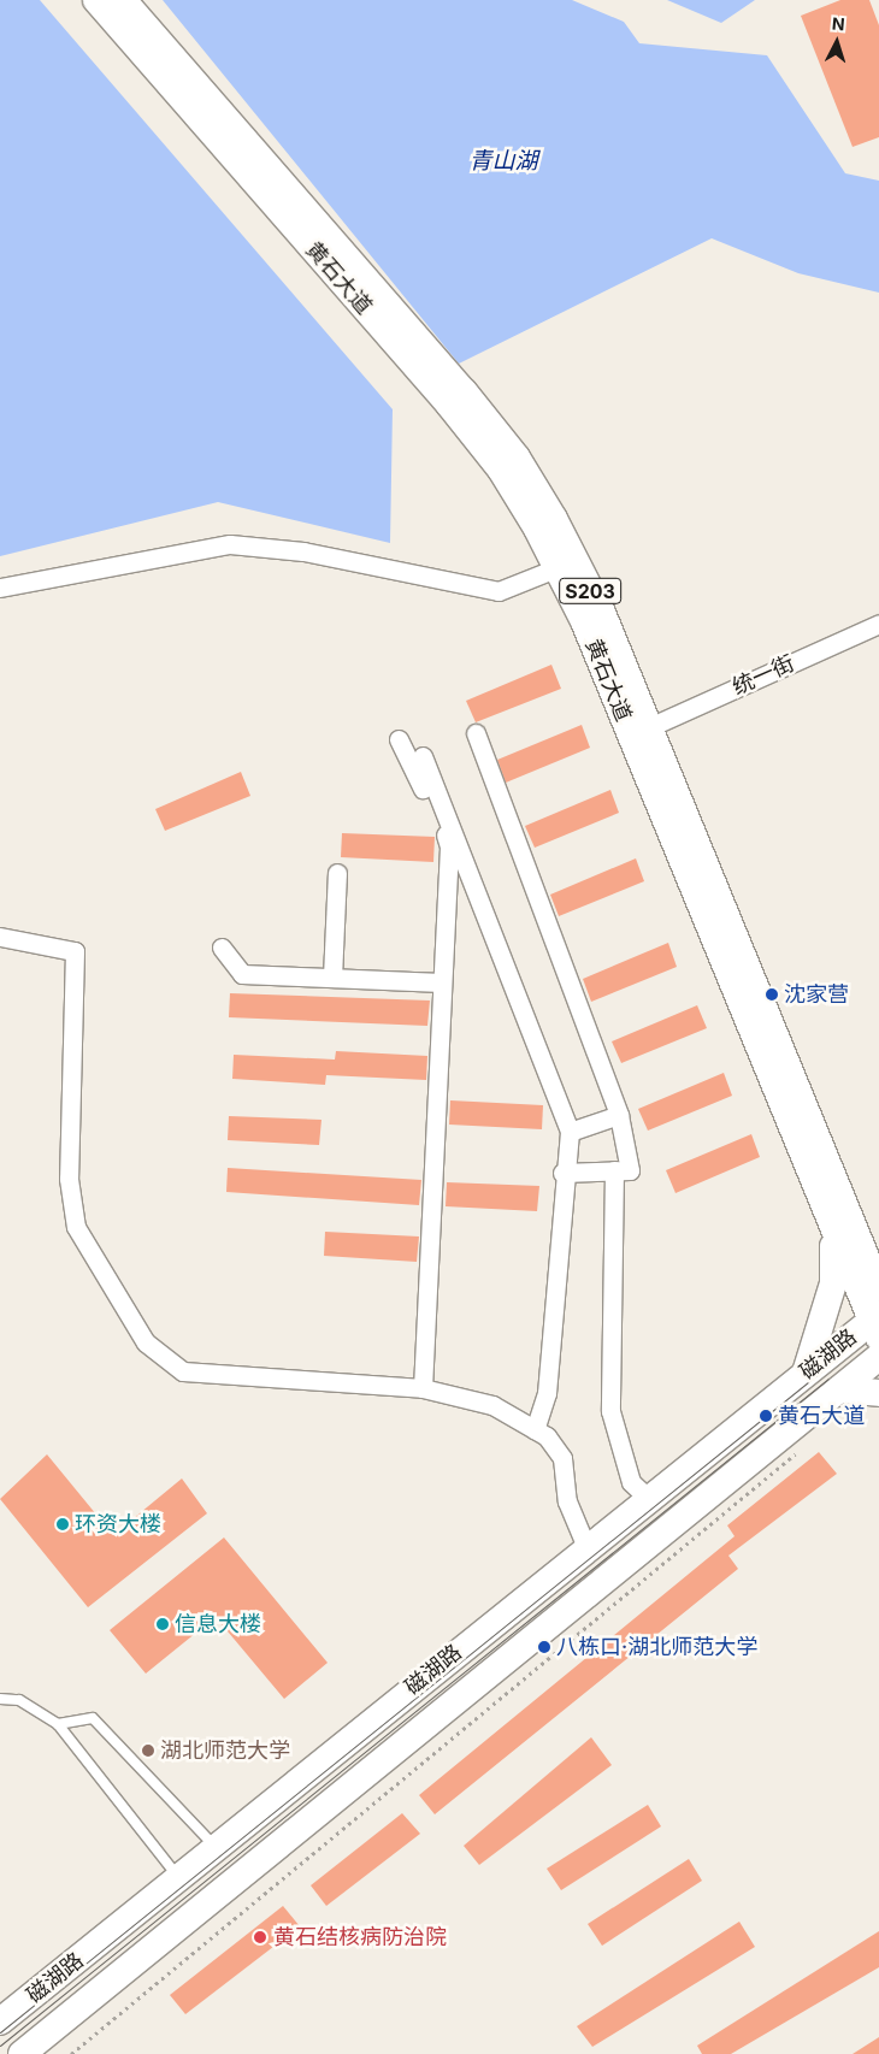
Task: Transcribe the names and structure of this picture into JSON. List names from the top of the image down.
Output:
{
  "streets": {
    "main road": ["黄石大道", "S203", "磁湖路"],
    "street": ["统一街"]
  },
  "crossings": [
    ["黄石大道", "统一街"],
    ["黄石大道", "磁湖路"]
  ],
  "water": ["青山湖"],
  "places": [
    "沈家营",
    "黄石大道",
    "环资大楼",
    "信息大楼",
    "八栋口·湖北师范大学",
    "湖北师范大学",
    "黄石结核病防治院"
  ],
  "north": "top"
}
